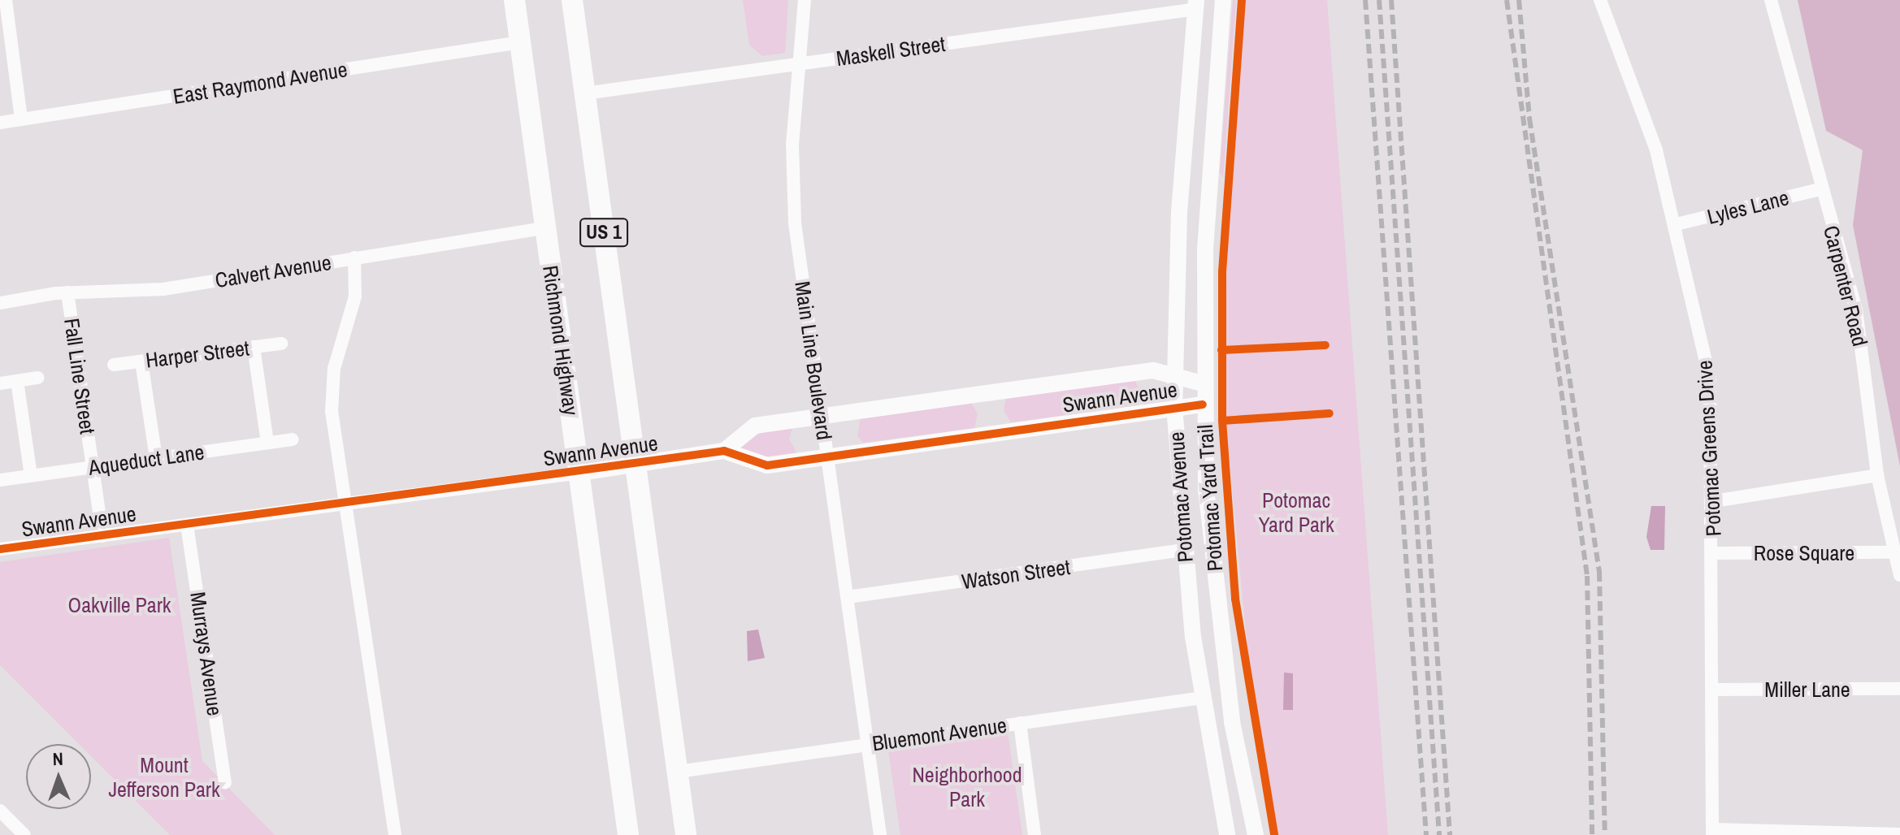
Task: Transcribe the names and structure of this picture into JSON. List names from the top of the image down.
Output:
{
  "streets": {
    "highway": ["US 1", "Richmond Highway"],
    "street": [
      "Maskell Street",
      "East Raymond Avenue",
      "Lyles Lane",
      "Calvert Avenue",
      "Carpenter Road",
      "Harper Street",
      "Main Line Boulevard",
      "Fall Line Street",
      "Swann Avenue",
      "Potomac Greens Drive",
      "Aqueduct Lane",
      "Potomac Avenue",
      "Rose Square",
      "Watson Street",
      "Murrays Avenue",
      "Miller Lane",
      "Bluemont Avenue"
    ],
    "cycle path": ["Potomac Yard Trail"]
  },
  "crossings": [
    ["Maskell Street", "US 1"],
    ["Maskell Street", "Main Line Boulevard"],
    ["Maskell Street", "Potomac Avenue"],
    ["East Raymond Avenue", "Richmond Highway"],
    ["Lyles Lane", "Carpenter Road"],
    ["Lyles Lane", "Potomac Greens Drive"],
    ["US 1", "Swann Avenue"],
    ["US 1", "Bluemont Avenue"],
    ["Calvert Avenue", "Richmond Highway"],
    ["Calvert Avenue", "Fall Line Street"],
    ["Carpenter Road", "Rose Square"],
    ["Richmond Highway", "Swann Avenue"],
    ["Main Line Boulevard", "Swann Avenue"],
    ["Main Line Boulevard", "Watson Street"],
    ["Main Line Boulevard", "Bluemont Avenue"],
    ["Fall Line Street", "Swann Avenue"],
    ["Fall Line Street", "Aqueduct Lane"],
    ["Swann Avenue", "Potomac Avenue"],
    ["Swann Avenue", "Murrays Avenue"],
    ["Potomac Greens Drive", "Rose Square"],
    ["Potomac Greens Drive", "Miller Lane"],
    ["Potomac Avenue", "Watson Street"],
    ["Potomac Avenue", "Bluemont Avenue"]
  ],
  "parks": [
    "Potomac Yard Park",
    "Oakville Park",
    "Mount Jefferson Park",
    "Neighborhood Park"
  ],
  "north": "top"
}
